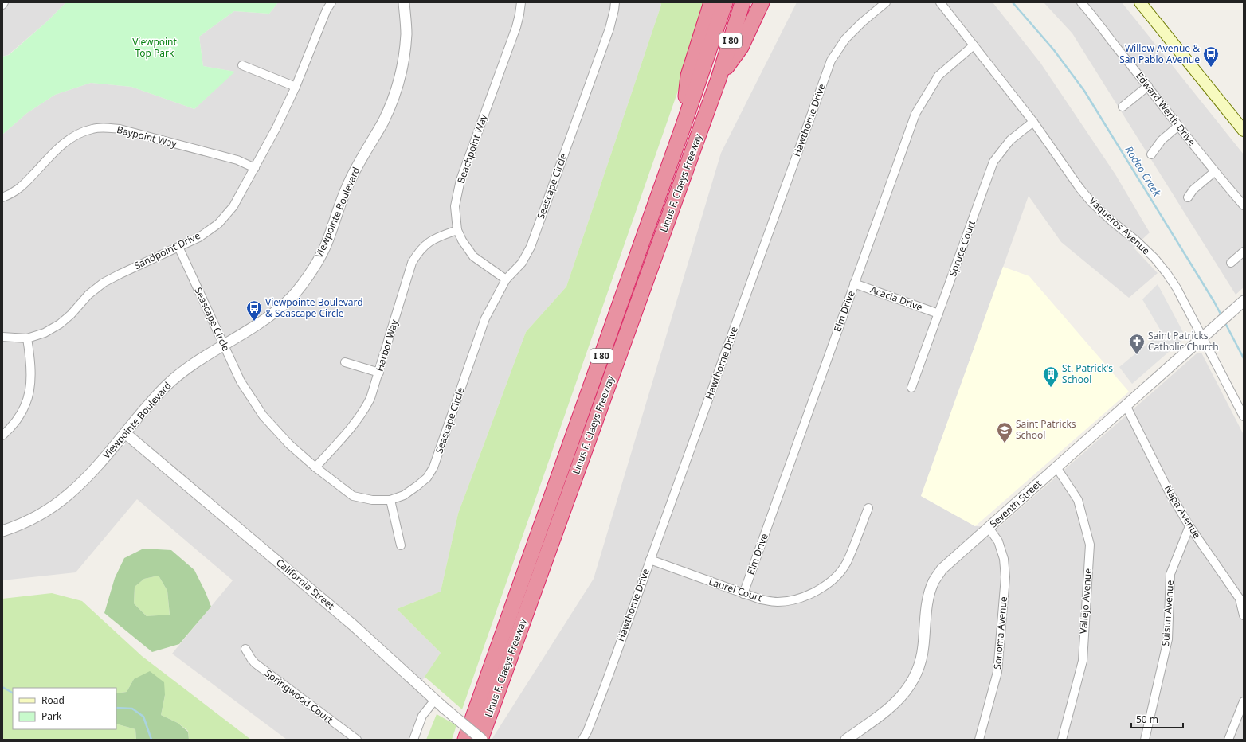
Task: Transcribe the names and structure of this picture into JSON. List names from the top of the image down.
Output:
{
  "streets": {
    "highway": ["I 80", "Linus F. Claeys Freeway"],
    "street": [
      "Edward Werth Drive",
      "Hawthorne Drive",
      "Baypoint Way",
      "Beachpoint Way",
      "Seascape Circle",
      "Viewpointe Boulevard",
      "Vaqueros Avenue",
      "Spruce Court",
      "Sandpoint Drive",
      "Acacia Drive",
      "Elm Drive",
      "Harbor Way",
      "Seventh Street",
      "Napa Avenue",
      "California Street",
      "Laurel Court",
      "Vallejo Avenue",
      "Suisun Avenue",
      "Sonoma Avenue",
      "Springwood Court"
    ]
  },
  "crossings": [
    ["Hawthorne Drive", "Laurel Court"],
    ["Baypoint Way", "Sandpoint Drive"],
    ["Beachpoint Way", "Seascape Circle"],
    ["Beachpoint Way", "Harbor Way"],
    ["Linus F. Claeys Freeway", "California Street"],
    ["Seascape Circle", "Viewpointe Boulevard"],
    ["Seascape Circle", "Sandpoint Drive"],
    ["Seascape Circle", "Harbor Way"],
    ["Viewpointe Boulevard", "California Street"],
    ["Vaqueros Avenue", "Spruce Court"],
    ["Vaqueros Avenue", "Elm Drive"],
    ["Vaqueros Avenue", "Seventh Street"],
    ["Spruce Court", "Acacia Drive"],
    ["Acacia Drive", "Elm Drive"],
    ["Elm Drive", "Laurel Court"],
    ["Seventh Street", "Napa Avenue"],
    ["Seventh Street", "Vallejo Avenue"],
    ["Seventh Street", "Sonoma Avenue"],
    ["Napa Avenue", "Suisun Avenue"]
  ],
  "water": ["Rodeo Creek"],
  "parks": ["Viewpoint Top Park"],
  "places": {
    "bus stop": ["Willow Avenue & San Pablo Avenue", "Viewpointe Boulevard & Seascape Circle"],
    "church": ["Saint Patricks Catholic Church"],
    "building": ["St. Patrick's School"],
    "school or university": ["Saint Patricks School"]
  },
  "legend": ["Road", "Park"],
  "scale_bar": "50 m"
}
